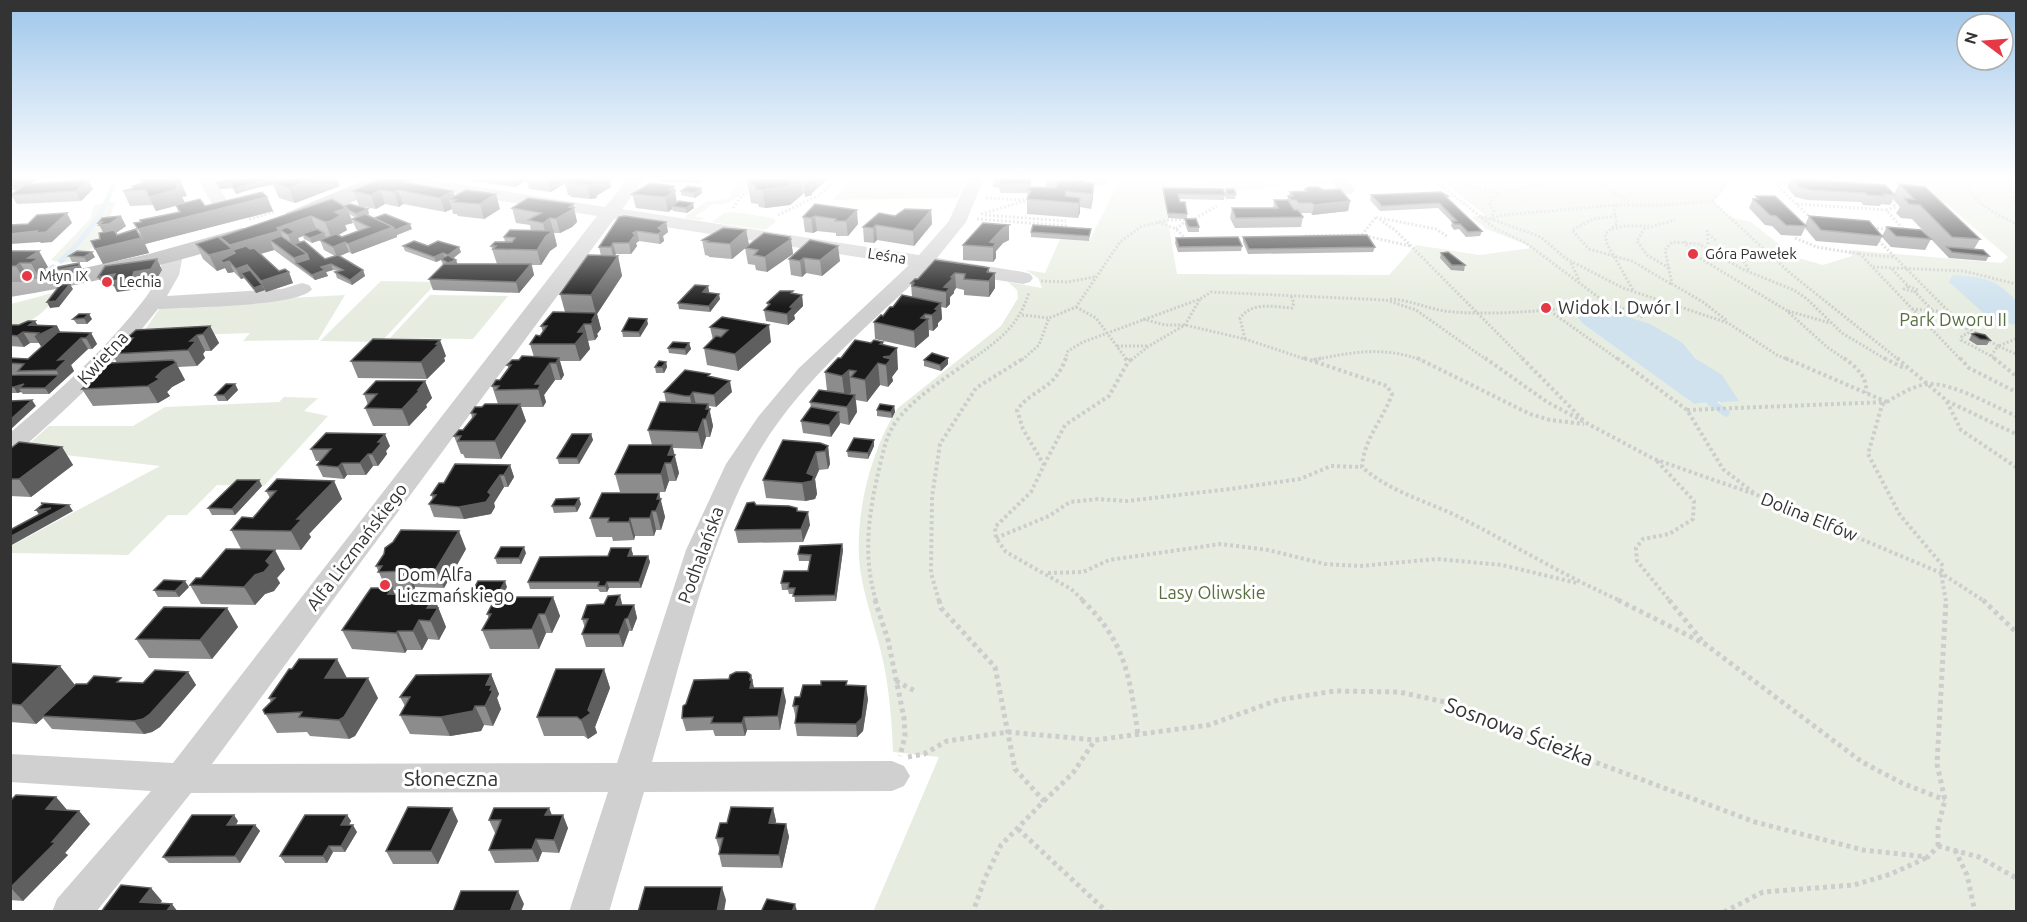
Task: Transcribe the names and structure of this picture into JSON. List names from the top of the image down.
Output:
{
  "streets": {
    "street": [
      "Leśna",
      "Kwietna",
      "Alfa Liczmańskiego",
      "Podhalańska",
      "Słoneczna"
    ],
    "path": ["Dolina Elfów", "Sosnowa Ścieżka"]
  },
  "crossings": [
    ["Leśna", "Podhalańska"],
    ["Alfa Liczmańskiego", "Słoneczna"],
    ["Podhalańska", "Słoneczna"],
    ["Sosnowa Ścieżka", "Słoneczna"]
  ],
  "parks": ["Park Dworu II", "Lasy Oliwskie"],
  "places": [
    "Góra Pawełek",
    "Młyn IX",
    "Lechia",
    "Widok I. Dwór I",
    "Dom Alfa Liczmańskiego"
  ],
  "north": "left"
}
